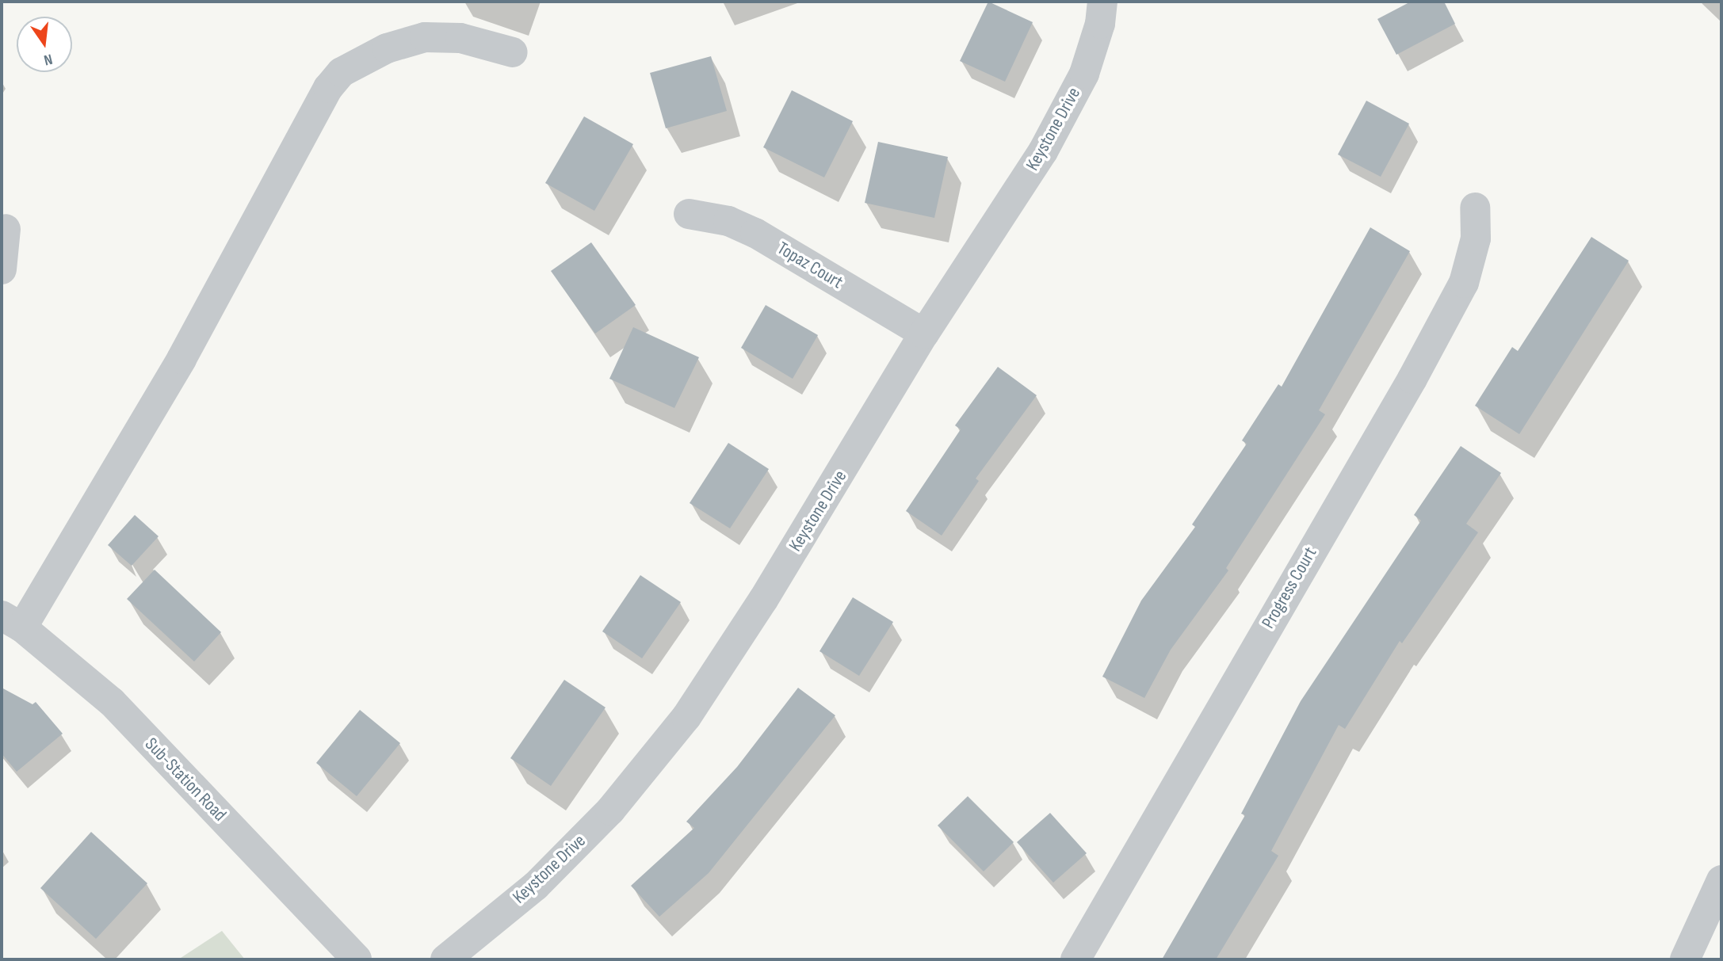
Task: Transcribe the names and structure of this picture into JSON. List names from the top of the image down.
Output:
{
  "streets": {
    "street": [
      "Keystone Drive",
      "Topaz Court",
      "Progress Court",
      "Sub-Station Road"
    ]
  },
  "crossings": [
    ["Keystone Drive", "Topaz Court"]
  ],
  "north": "bottom"
}
